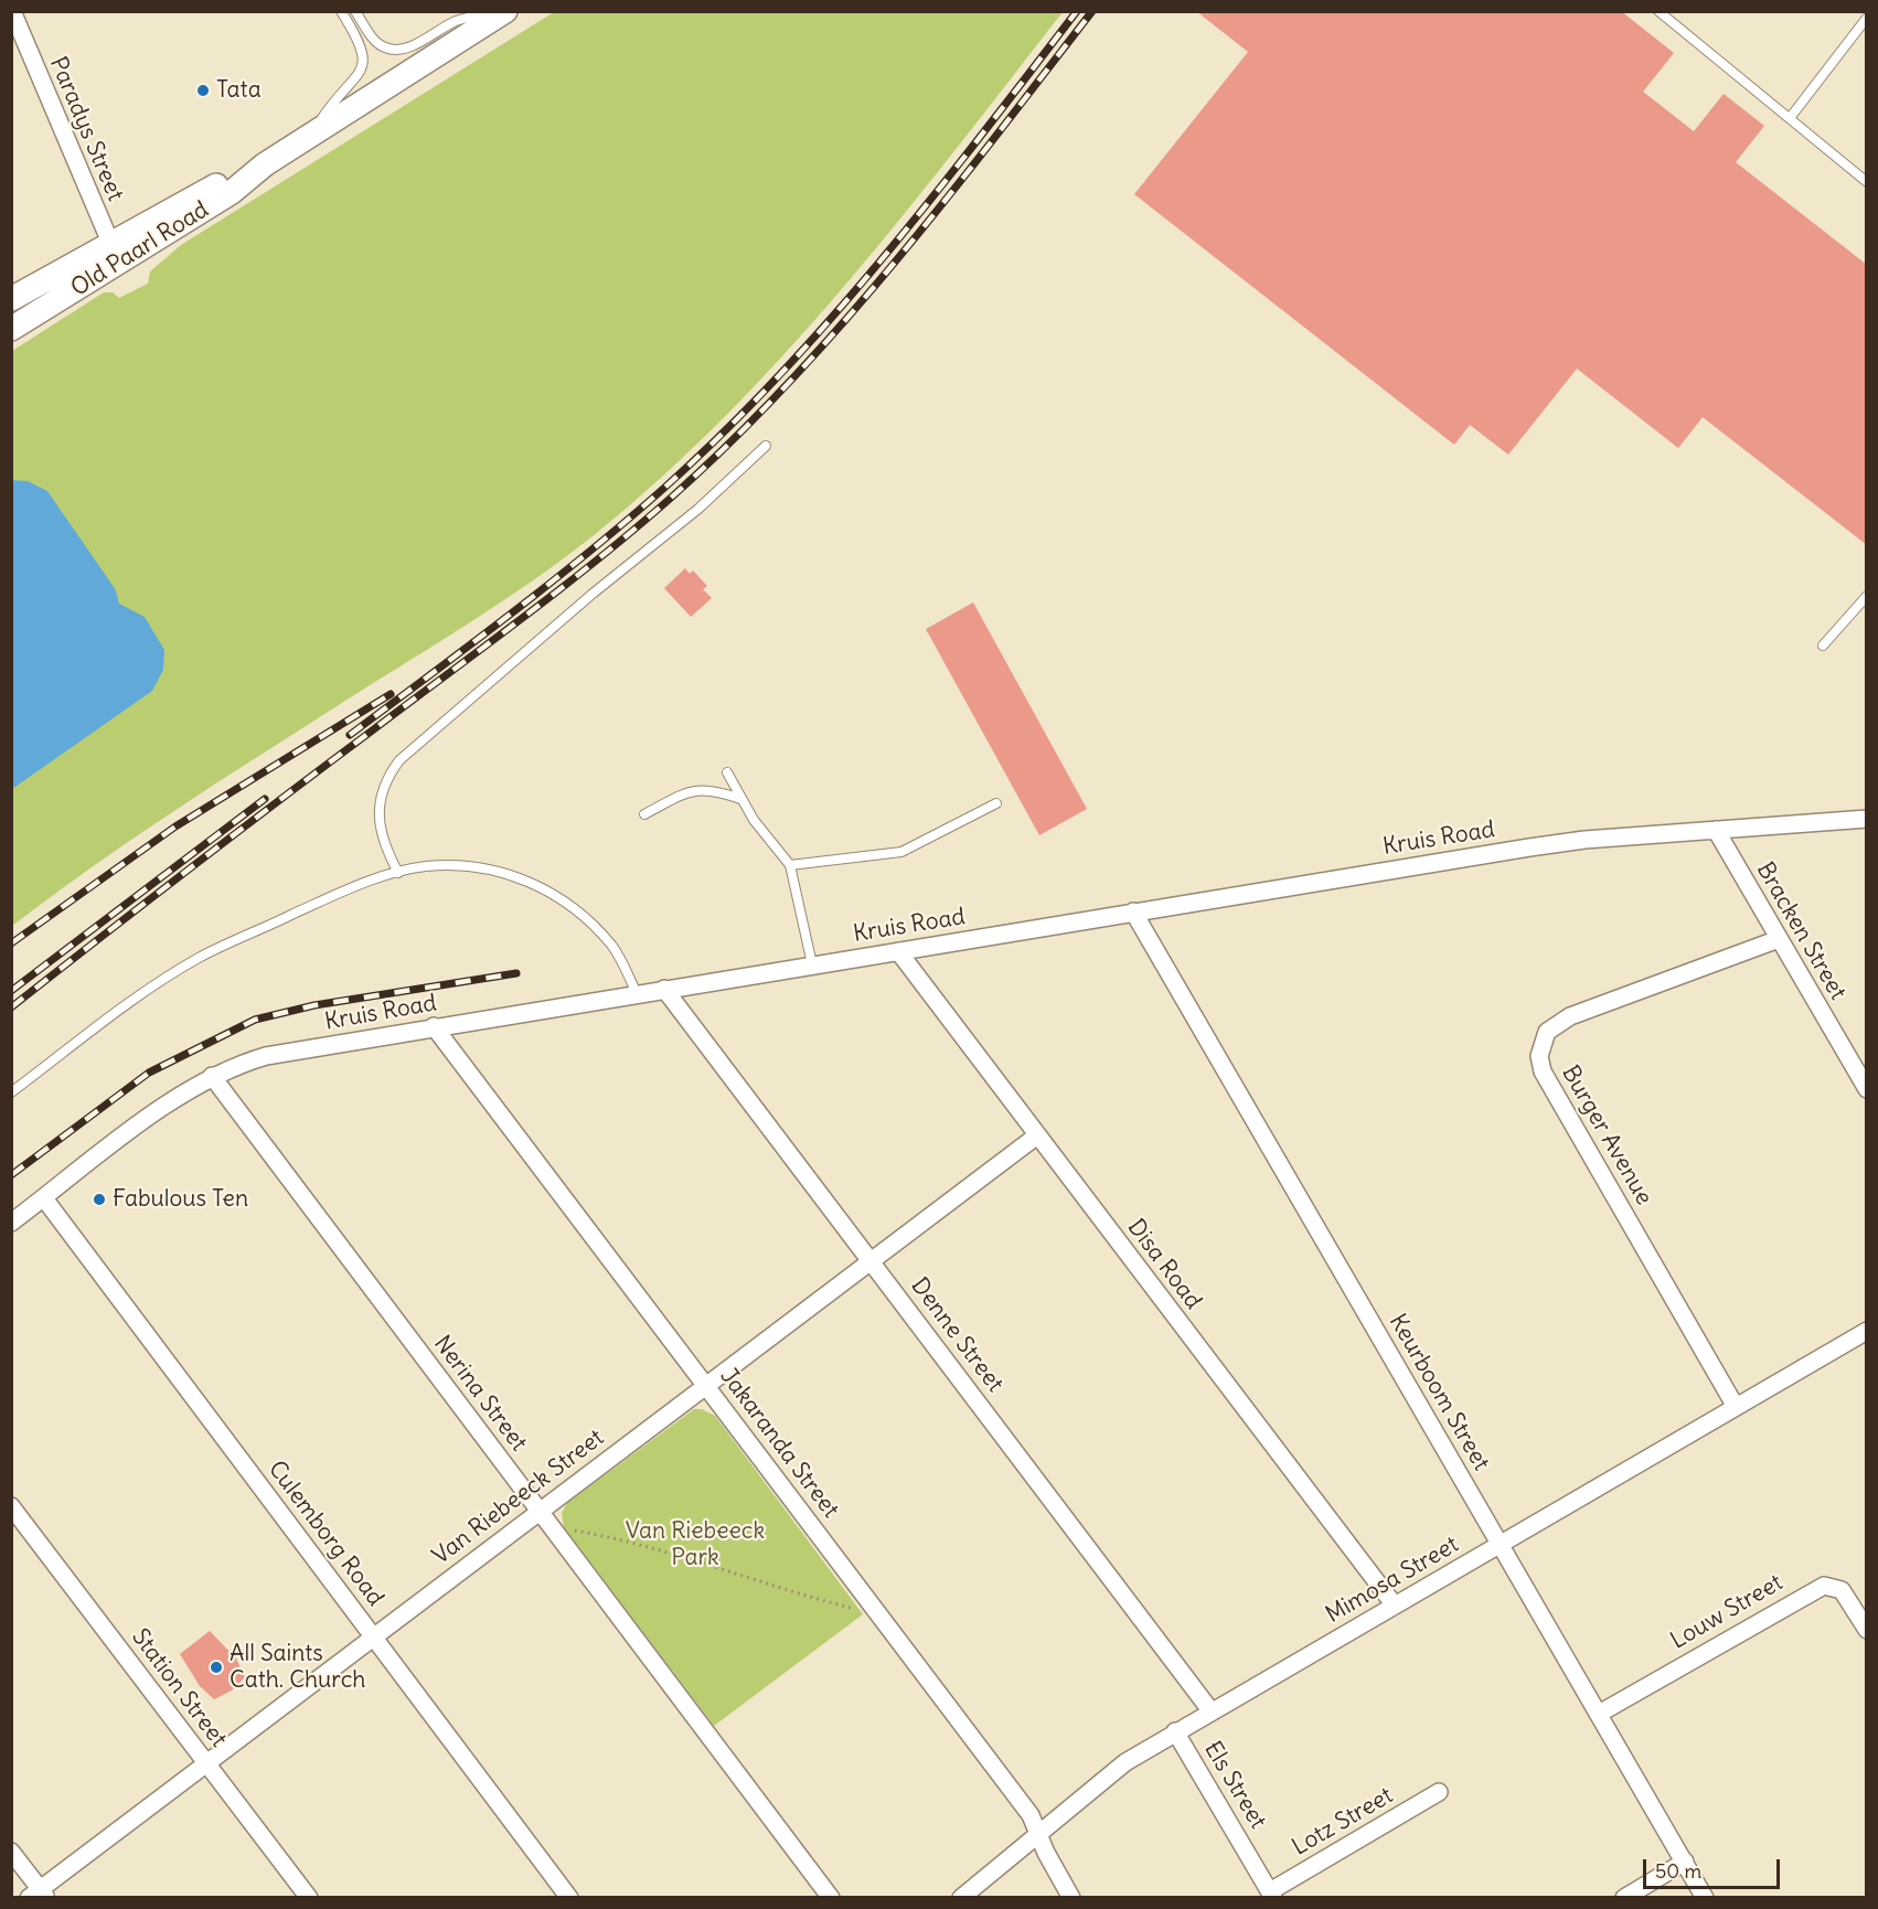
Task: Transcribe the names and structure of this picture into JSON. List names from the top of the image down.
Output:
{
  "streets": {
    "main road": ["Old Paarl Road"],
    "street": [
      "Paradys Street",
      "Kruis Road",
      "Bracken Street",
      "Burger Avenue",
      "Disa Road",
      "Denne Street",
      "Keurboom Street",
      "Nerina Street",
      "Jakaranda Street",
      "Van Riebeeck Street",
      "Culemborg Road",
      "Mimosa Street",
      "Louw Street",
      "Station Street",
      "Els Street",
      "Lotz Street"
    ]
  },
  "crossings": [
    ["Paradys Street", "Old Paarl Road"],
    ["Kruis Road", "Bracken Street"],
    ["Kruis Road", "Disa Road"],
    ["Kruis Road", "Denne Street"],
    ["Kruis Road", "Keurboom Street"],
    ["Kruis Road", "Nerina Street"],
    ["Kruis Road", "Jakaranda Street"],
    ["Kruis Road", "Culemborg Road"],
    ["Bracken Street", "Burger Avenue"],
    ["Burger Avenue", "Mimosa Street"],
    ["Disa Road", "Van Riebeeck Street"],
    ["Disa Road", "Mimosa Street"],
    ["Denne Street", "Van Riebeeck Street"],
    ["Denne Street", "Mimosa Street"],
    ["Keurboom Street", "Mimosa Street"],
    ["Keurboom Street", "Louw Street"],
    ["Nerina Street", "Van Riebeeck Street"],
    ["Jakaranda Street", "Van Riebeeck Street"],
    ["Jakaranda Street", "Mimosa Street"],
    ["Van Riebeeck Street", "Culemborg Road"],
    ["Van Riebeeck Street", "Station Street"],
    ["Mimosa Street", "Els Street"],
    ["Els Street", "Lotz Street"]
  ],
  "parks": ["Van Riebeeck Park"],
  "places": ["Tata", "Fabulous Ten", "All Saints Cath. Church"],
  "scale_bar": "50 m"
}
